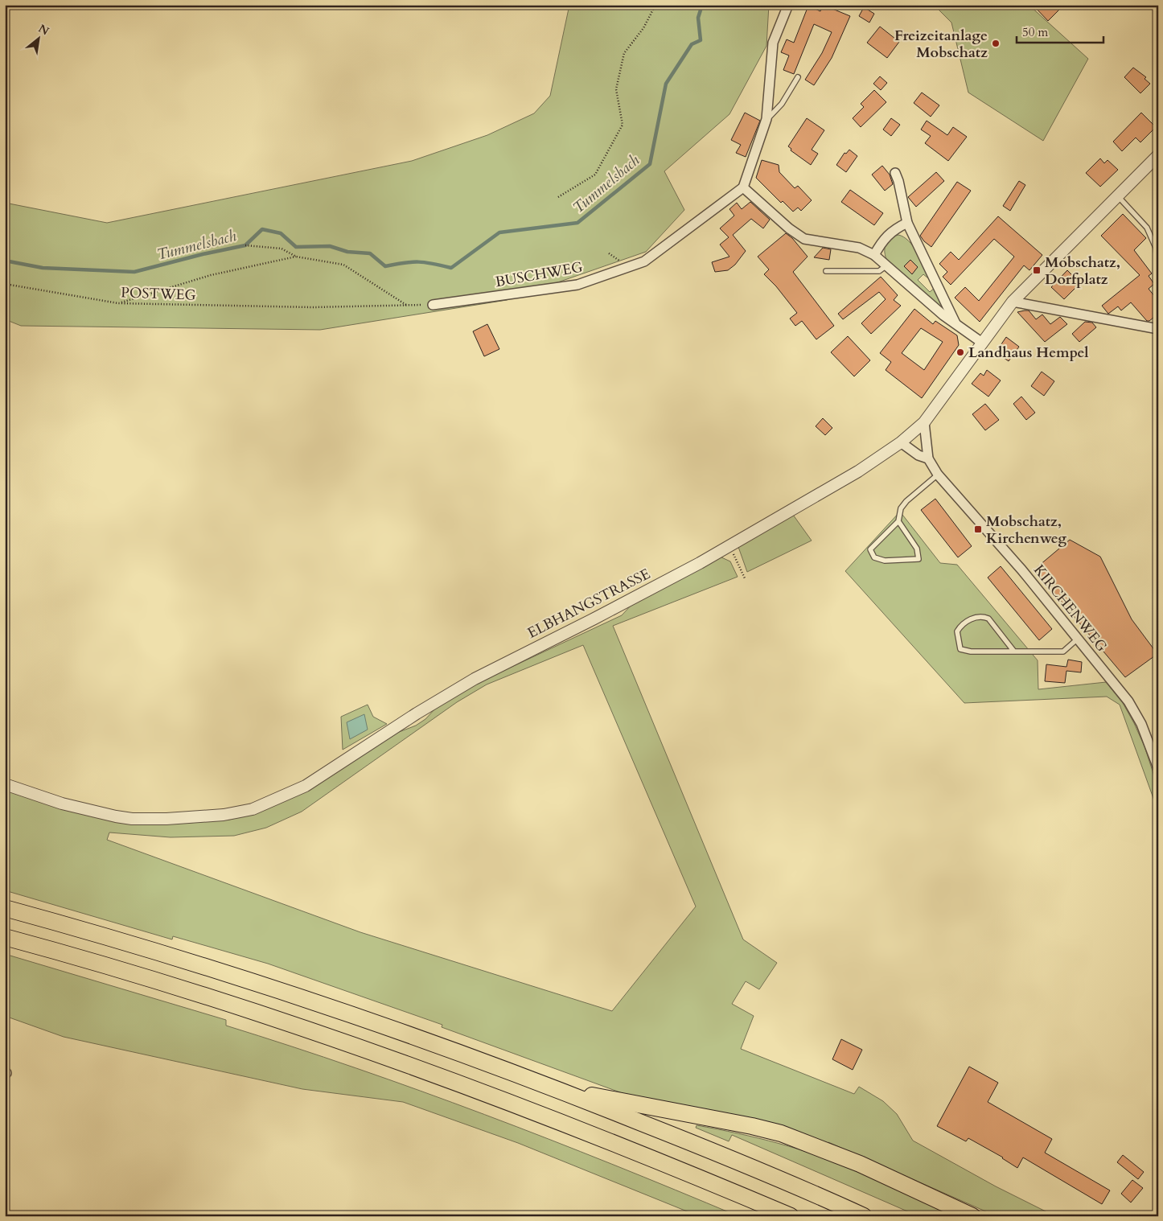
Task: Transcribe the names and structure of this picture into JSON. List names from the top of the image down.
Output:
{
  "streets": {
    "street": ["BUSCHWEG", "ELBHANGSTRASSE", "KIRCHENWEG"],
    "path": ["POSTWEG"]
  },
  "crossings": [
    ["ELBHANGSTRASSE", "KIRCHENWEG"]
  ],
  "water": ["Tummelsbach"],
  "places": {
    "other": ["Freizeitanlage Mobschatz", "Landhaus Hempel"],
    "transit": ["Mobschatz, Dorfplatz", "Mobschatz, Kirchenweg"]
  },
  "scale_bar": "50 m",
  "north": "top right"
}
